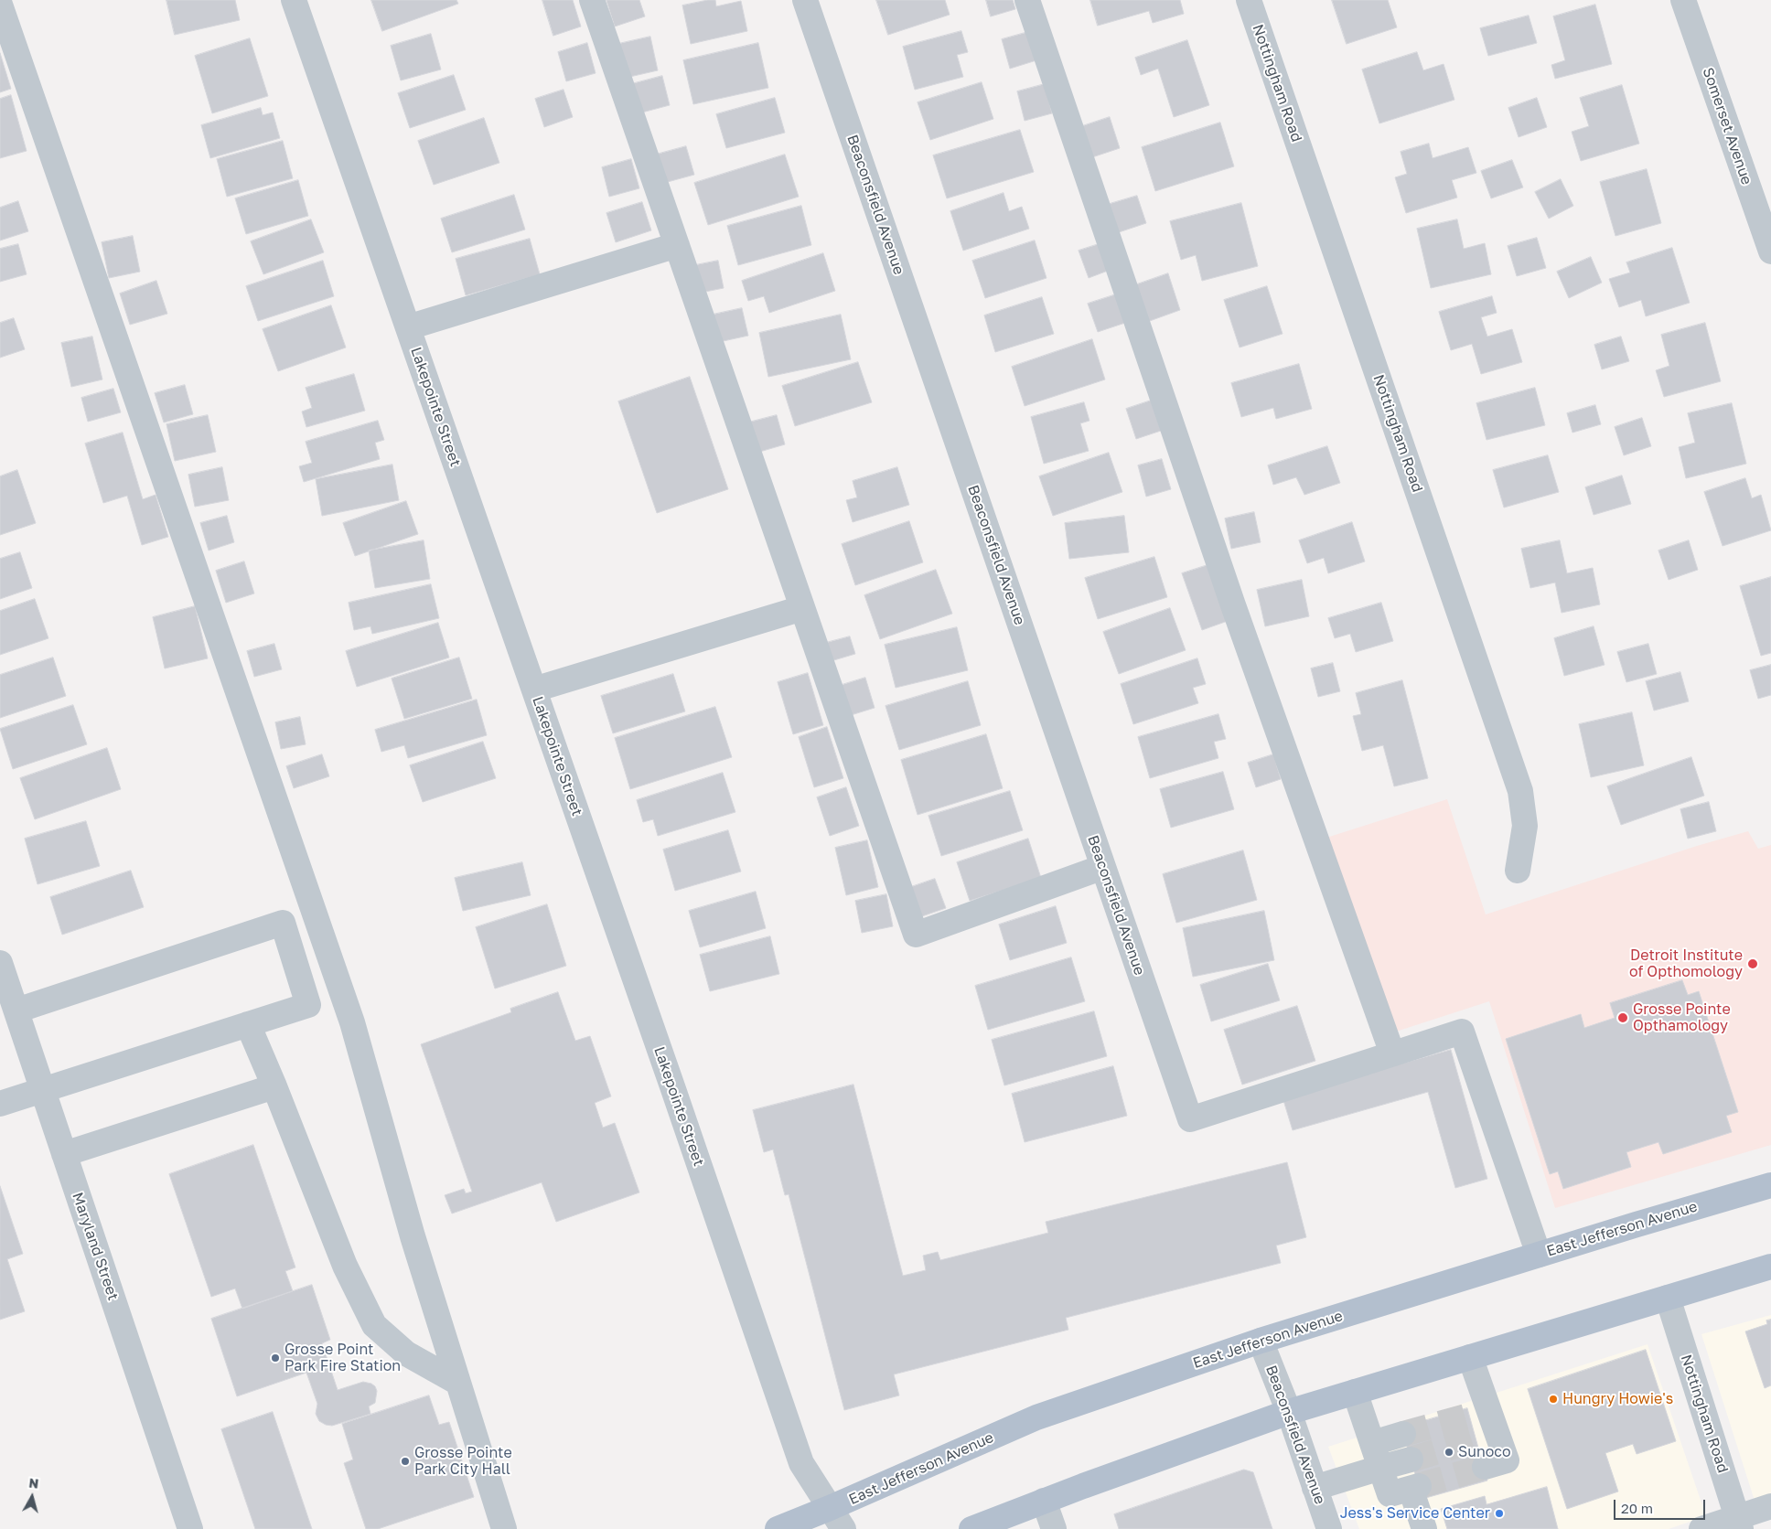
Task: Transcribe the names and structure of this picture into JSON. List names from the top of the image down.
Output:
{
  "streets": {
    "main road": ["East Jefferson Avenue"],
    "street": [
      "Nottingham Road",
      "Somerset Avenue",
      "Beaconsfield Avenue",
      "Lakepointe Street",
      "Maryland Street"
    ]
  },
  "crossings": [
    ["Beaconsfield Avenue", "East Jefferson Avenue"],
    ["Lakepointe Street", "East Jefferson Avenue"]
  ],
  "places": [
    "Detroit Institute of Opthomology",
    "Grosse Pointe Opthamology",
    "Grosse Point Park Fire Station",
    "Hungry Howie's",
    "Sunoco",
    "Grosse Pointe Park City Hall",
    "Jess's Service Center"
  ],
  "scale_bar": "20 m",
  "north": "top"
}
